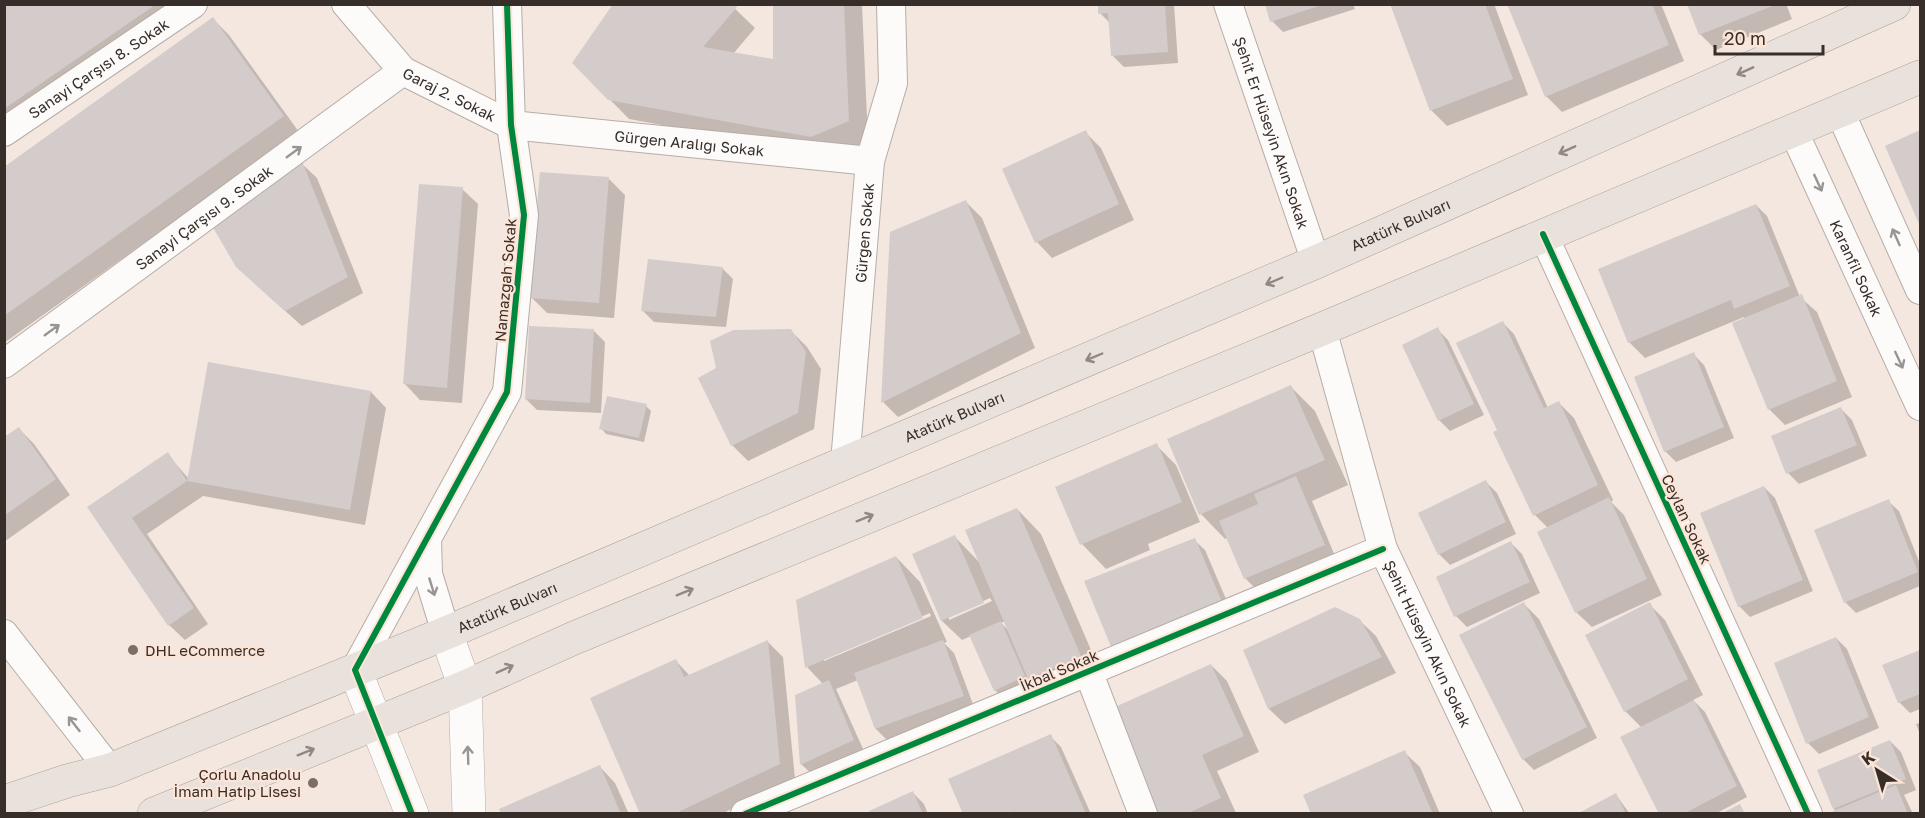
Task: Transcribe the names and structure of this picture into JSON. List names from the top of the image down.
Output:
{
  "streets": {
    "main road": ["Atatürk Bulvarı"],
    "street": [
      "Sanayi Çarşısı 8. Sokak",
      "Garaj 2. Sokak",
      "Şehit Er Hüseyin Akın Sokak",
      "Gürgen Aralığı Sokak",
      "Sanayi Çarşısı 9. Sokak",
      "Gürgen Sokak",
      "Karanfil Sokak",
      "Namazgah Sokak",
      "Ceylan Sokak",
      "Şehit Hüseyin Akın Sokak",
      "İkbal Sokak"
    ]
  },
  "crossings": [
    ["Garaj 2. Sokak", "Gürgen Aralığı Sokak"],
    ["Garaj 2. Sokak", "Sanayi Çarşısı 9. Sokak"],
    ["Garaj 2. Sokak", "Namazgah Sokak"],
    ["Şehit Er Hüseyin Akın Sokak", "Atatürk Bulvarı"],
    ["Gürgen Aralığı Sokak", "Gürgen Sokak"],
    ["Gürgen Aralığı Sokak", "Namazgah Sokak"],
    ["Atatürk Bulvarı", "Gürgen Sokak"],
    ["Atatürk Bulvarı", "Namazgah Sokak"],
    ["Şehit Hüseyin Akın Sokak", "İkbal Sokak"]
  ],
  "one_way": ["Sanayi Çarşısı 9. Sokak"],
  "places": ["DHL eCommerce", "Çorlu Anadolu İmam Hatip Lisesi"],
  "scale_bar": "20 m",
  "north": "top left"
}
